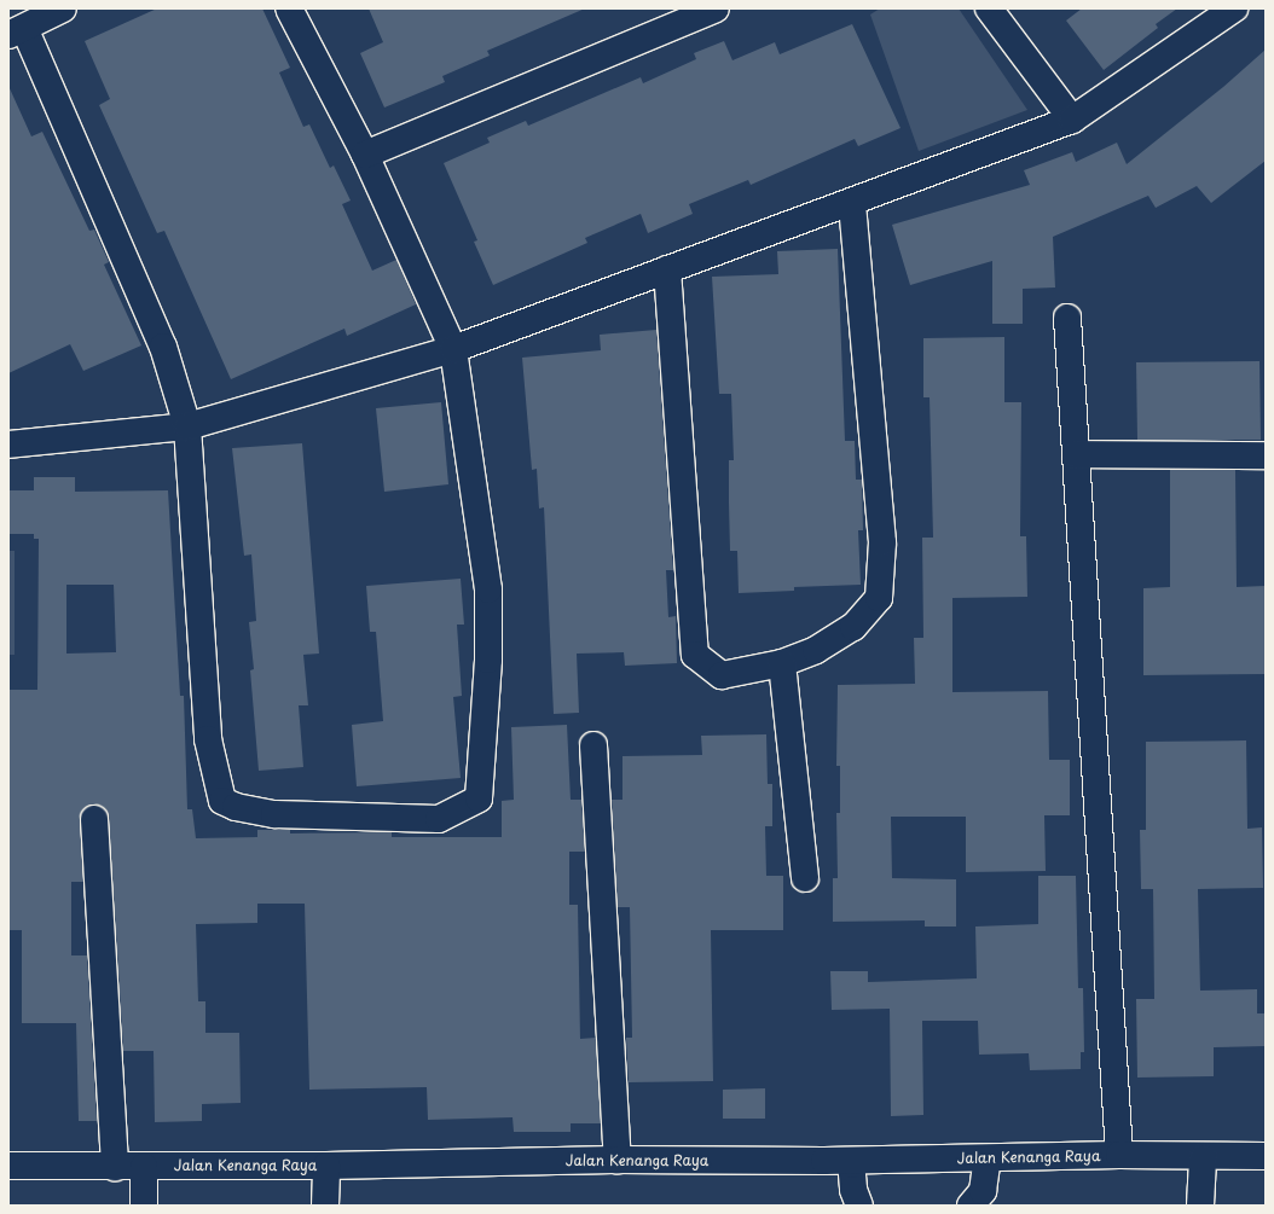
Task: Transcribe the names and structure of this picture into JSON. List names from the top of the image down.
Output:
{
  "streets": {
    "street": ["Jalan Kenanga Raya"]
  }
}
